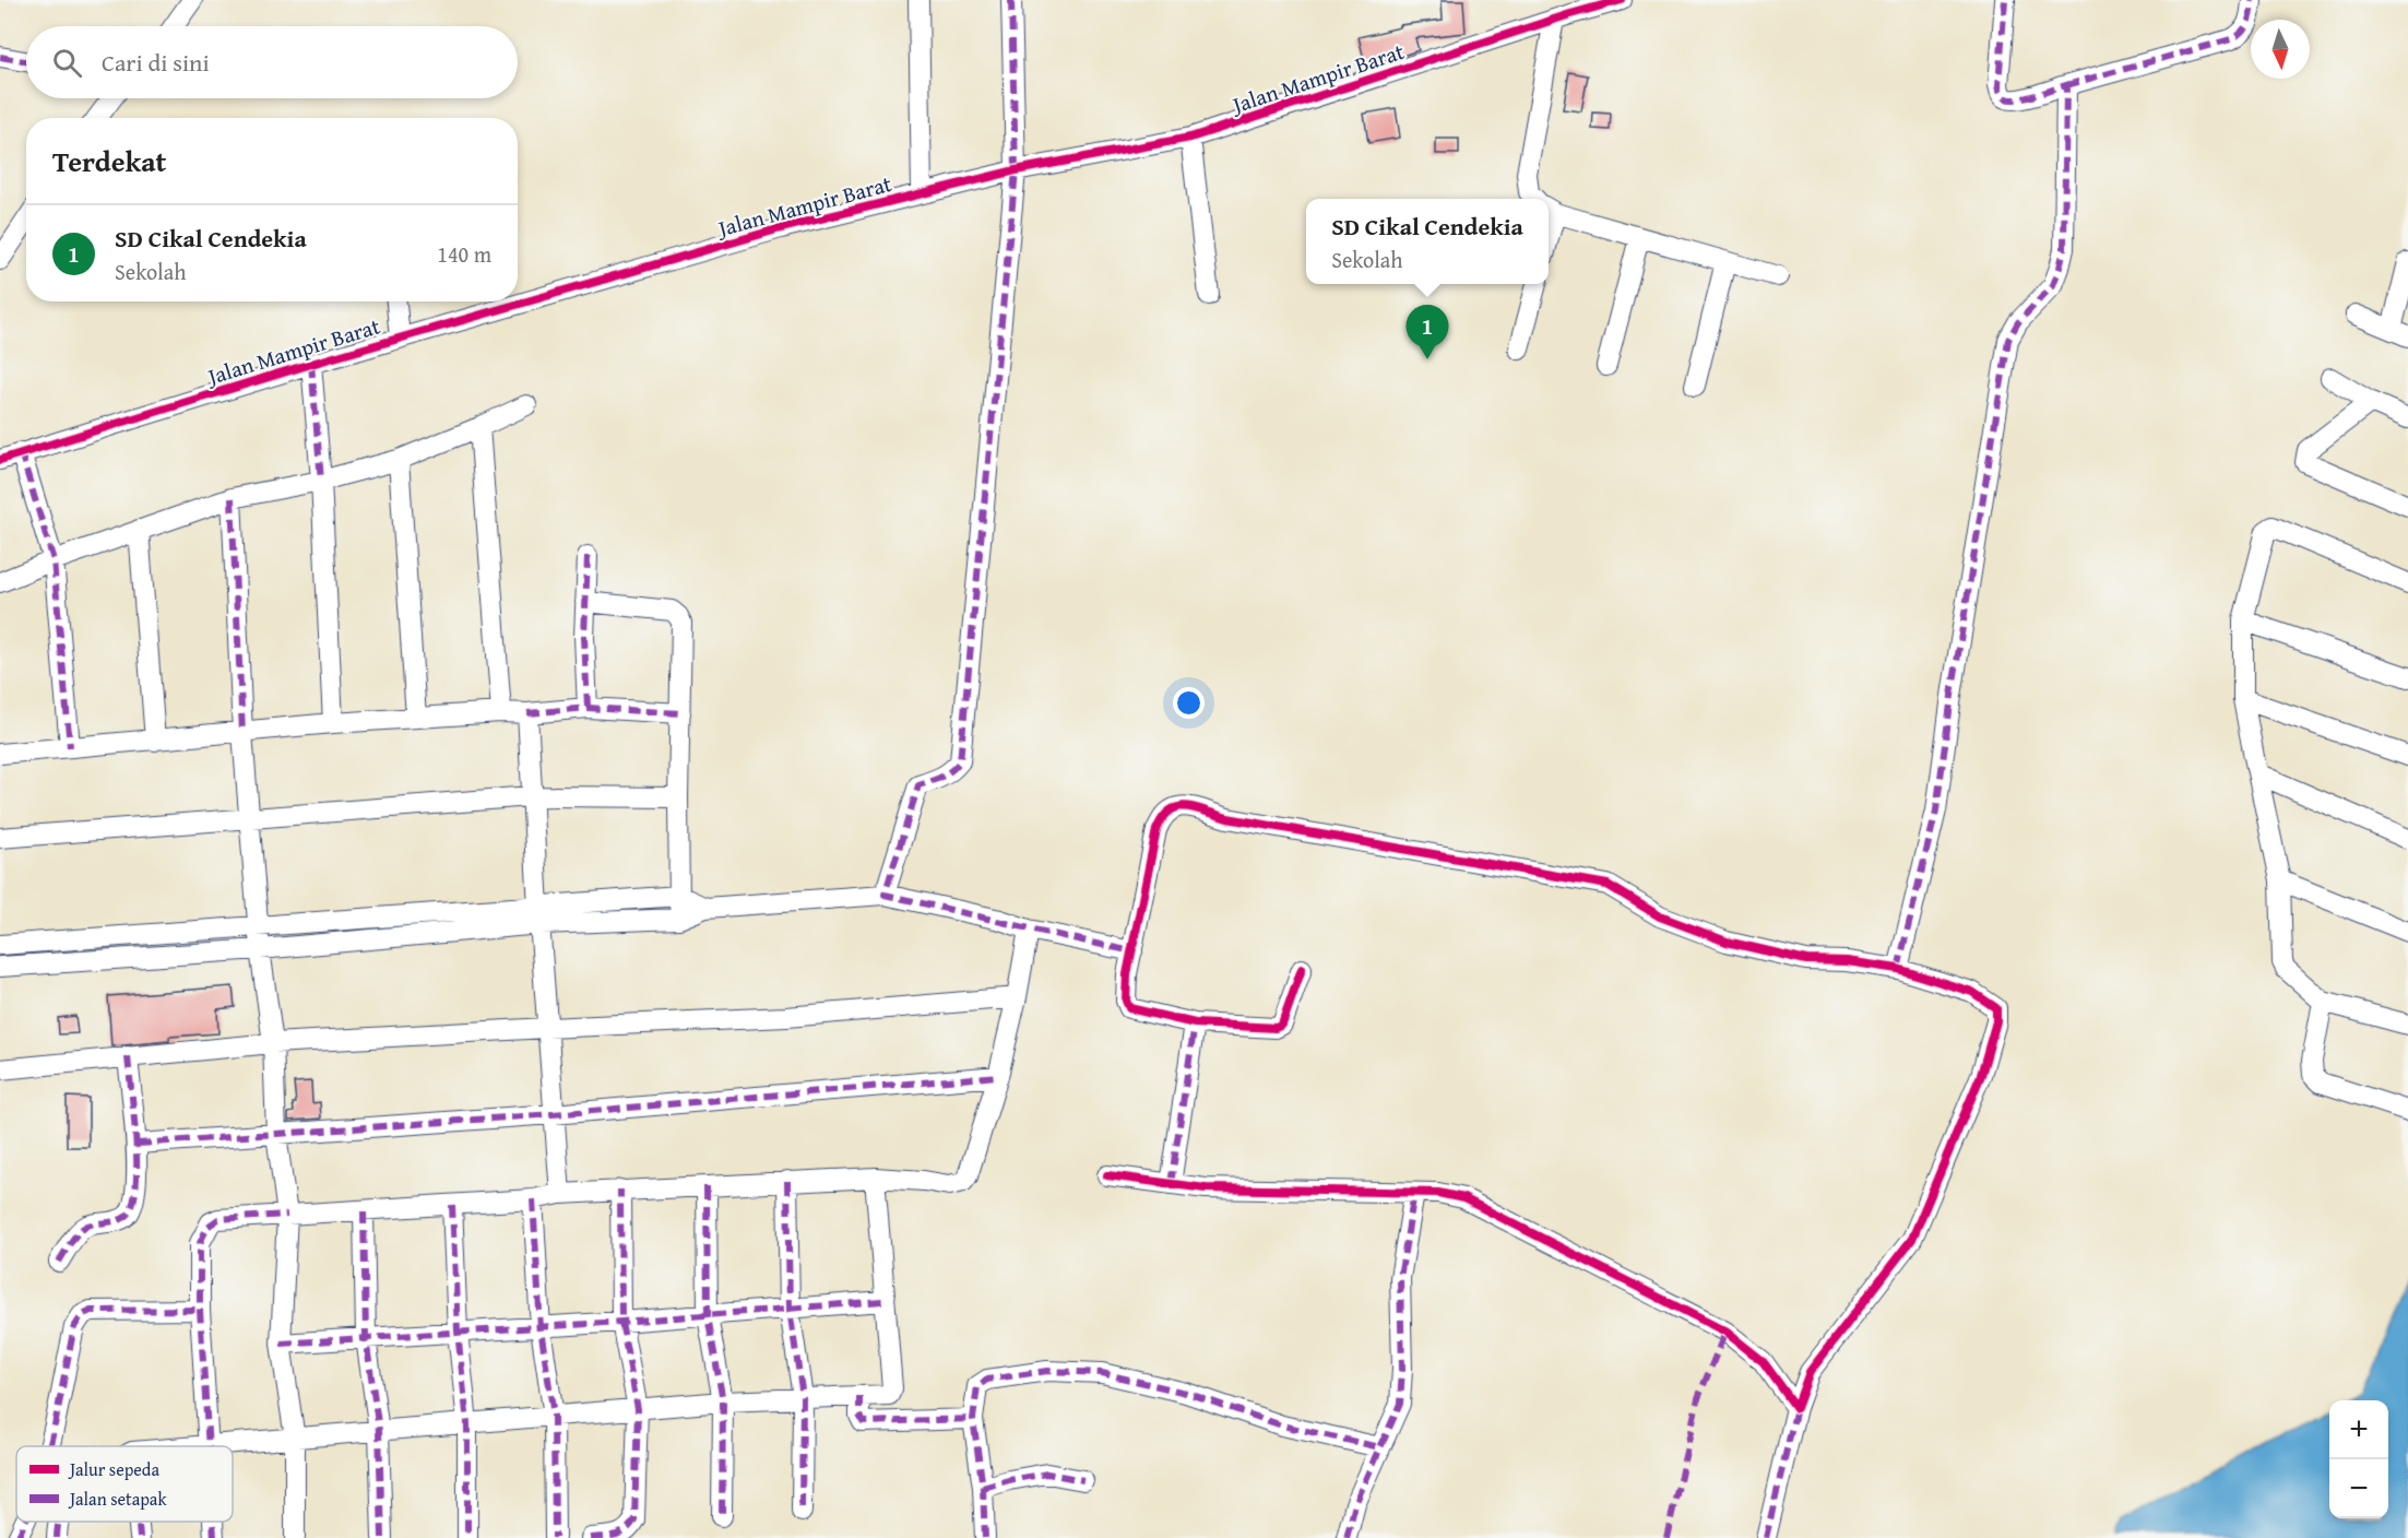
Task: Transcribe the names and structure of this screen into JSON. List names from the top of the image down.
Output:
{
  "streets": {
    "street": ["Jalan Mampir Barat"]
  },
  "legend": ["Jalur sepeda", "Jalan setapak"],
  "north": "bottom",
  "page": {
    "search": "Cari di sini",
    "heading": "Terdekat",
    "popup": ["SD Cikal Cendekia", "Sekolah"],
    "list": [
      {
        "mark": "1",
        "name": "SD Cikal Cendekia",
        "note": "Sekolah",
        "value": "140 m"
      }
    ],
    "pins": "1",
    "map_buttons": ["+", "−"]
  }
}
